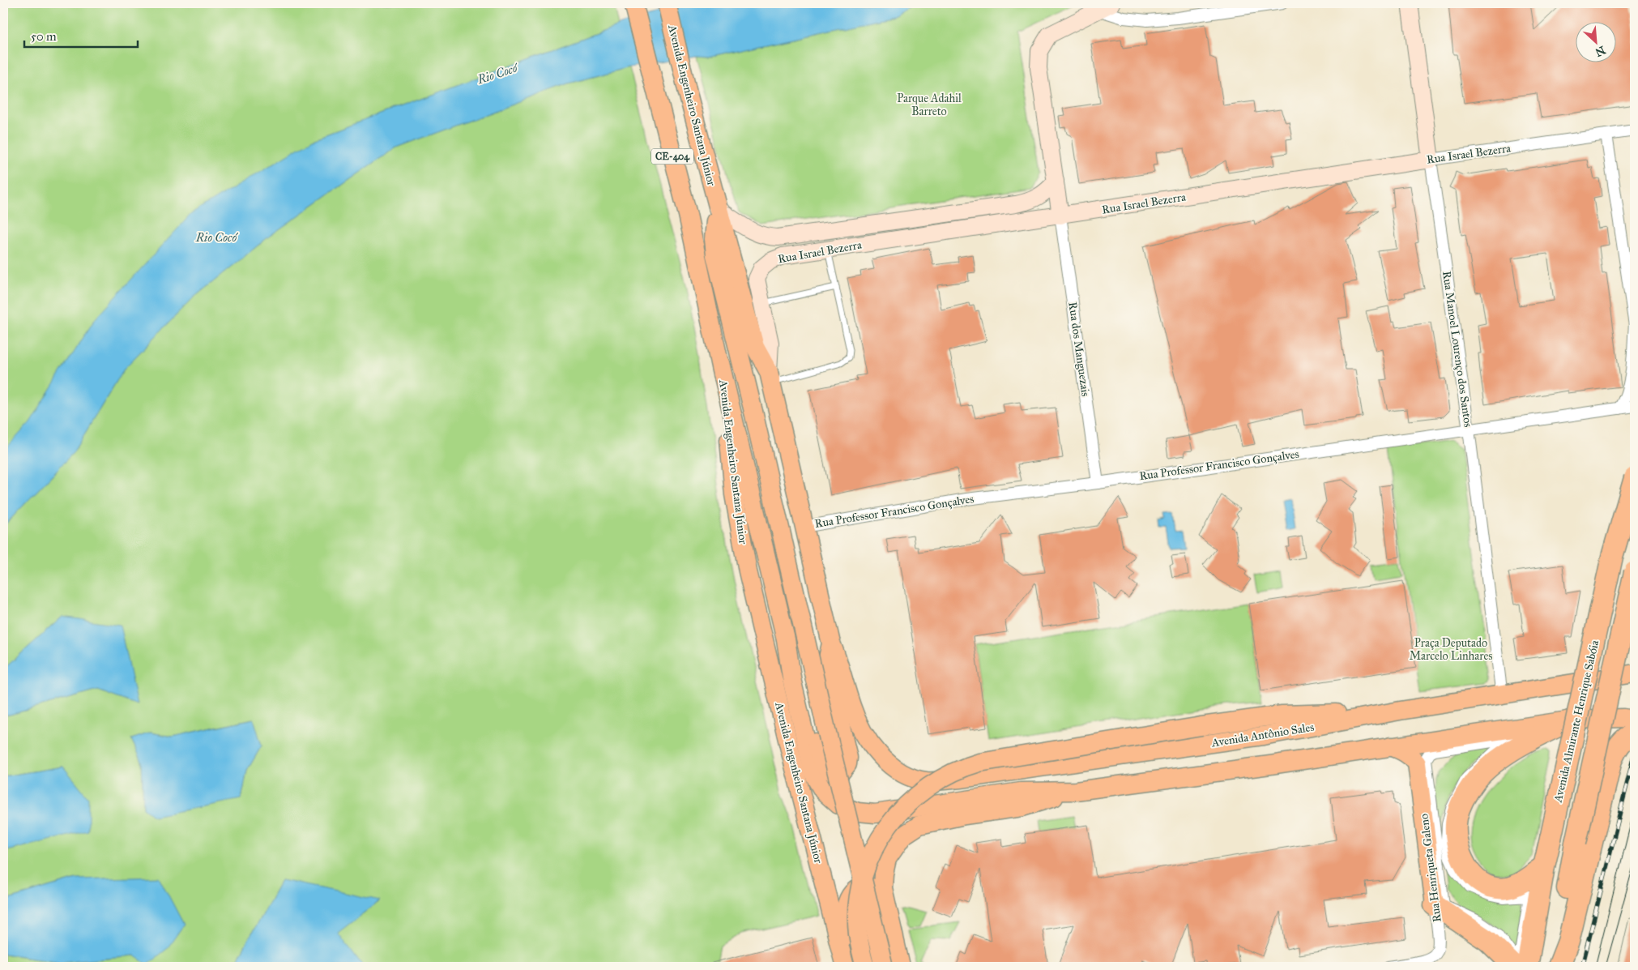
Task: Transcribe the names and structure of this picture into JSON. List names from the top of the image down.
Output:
{
  "streets": {
    "highway": ["Avenida Almirante Henrique Sabóia"],
    "main road": [
      "Avenida Engenheiro Santana Júnior",
      "CE-404",
      "Avenida Antônio Sales",
      "Rua Henriqueta Galeno"
    ],
    "street": [
      "Rua Israel Bezerra",
      "Rua dos Manguezais",
      "Rua Manoel Lourenço dos Santos",
      "Rua Professor Francisco Gonçalves"
    ]
  },
  "crossings": [
    ["Avenida Engenheiro Santana Júnior", "Rua Israel Bezerra"],
    ["Avenida Engenheiro Santana Júnior", "Rua Professor Francisco Gonçalves"],
    ["Avenida Engenheiro Santana Júnior", "Avenida Antônio Sales"],
    ["Rua Israel Bezerra", "Rua dos Manguezais"],
    ["Rua Israel Bezerra", "Rua Manoel Lourenço dos Santos"],
    ["Rua dos Manguezais", "Rua Professor Francisco Gonçalves"],
    ["Rua Manoel Lourenço dos Santos", "Rua Professor Francisco Gonçalves"],
    ["Rua Manoel Lourenço dos Santos", "Avenida Antônio Sales"]
  ],
  "water": ["Rio Cocó"],
  "parks": ["Parque Adahil Barreto", "Praça Deputado Marcelo Linhares"],
  "scale_bar": "50 m",
  "north": "bottom right"
}
